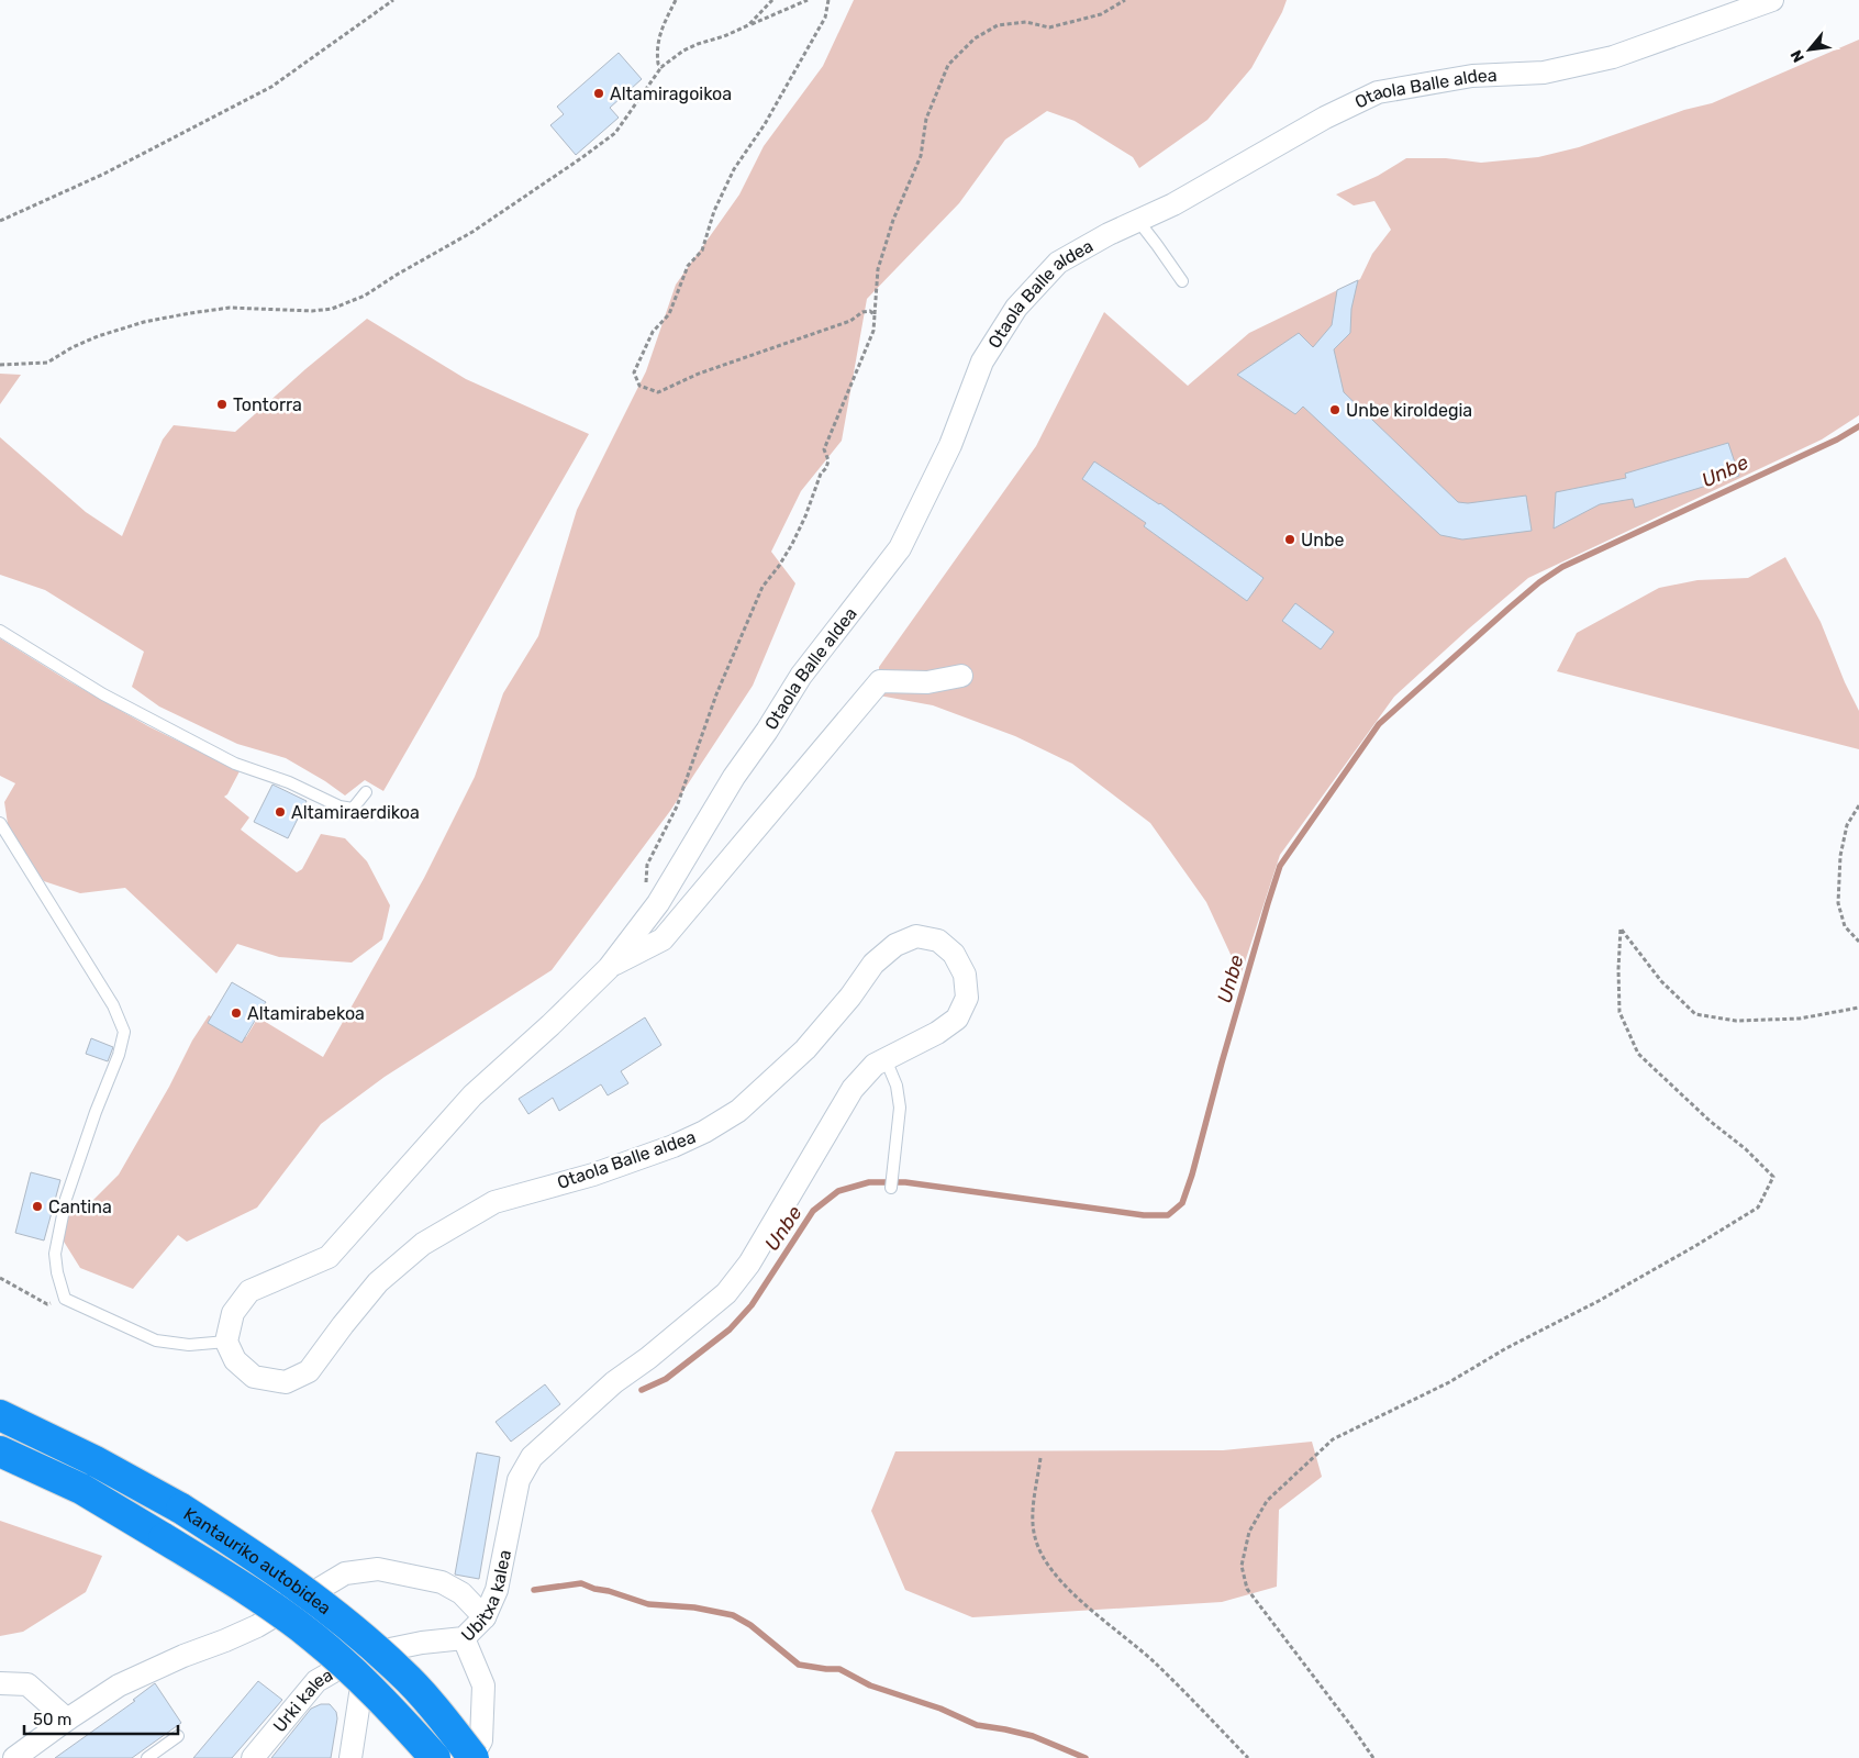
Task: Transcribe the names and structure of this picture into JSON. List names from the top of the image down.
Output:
{
  "streets": {
    "highway": ["Kantauriko autobidea"],
    "street": ["Otaola Balle aldea", "Ubitxa kalea", "Urki kalea"]
  },
  "crossings": [
    ["Otaola Balle aldea", "Ubitxa kalea"],
    ["Ubitxa kalea", "Urki kalea"]
  ],
  "water": ["Unbe"],
  "places": [
    "Altamiragoikoa",
    "Tontorra",
    "Unbe kiroldegia",
    "Unbe",
    "Altamiraerdikoa",
    "Altamirabekoa",
    "Cantina"
  ],
  "scale_bar": "50 m",
  "north": "bottom left"
}
